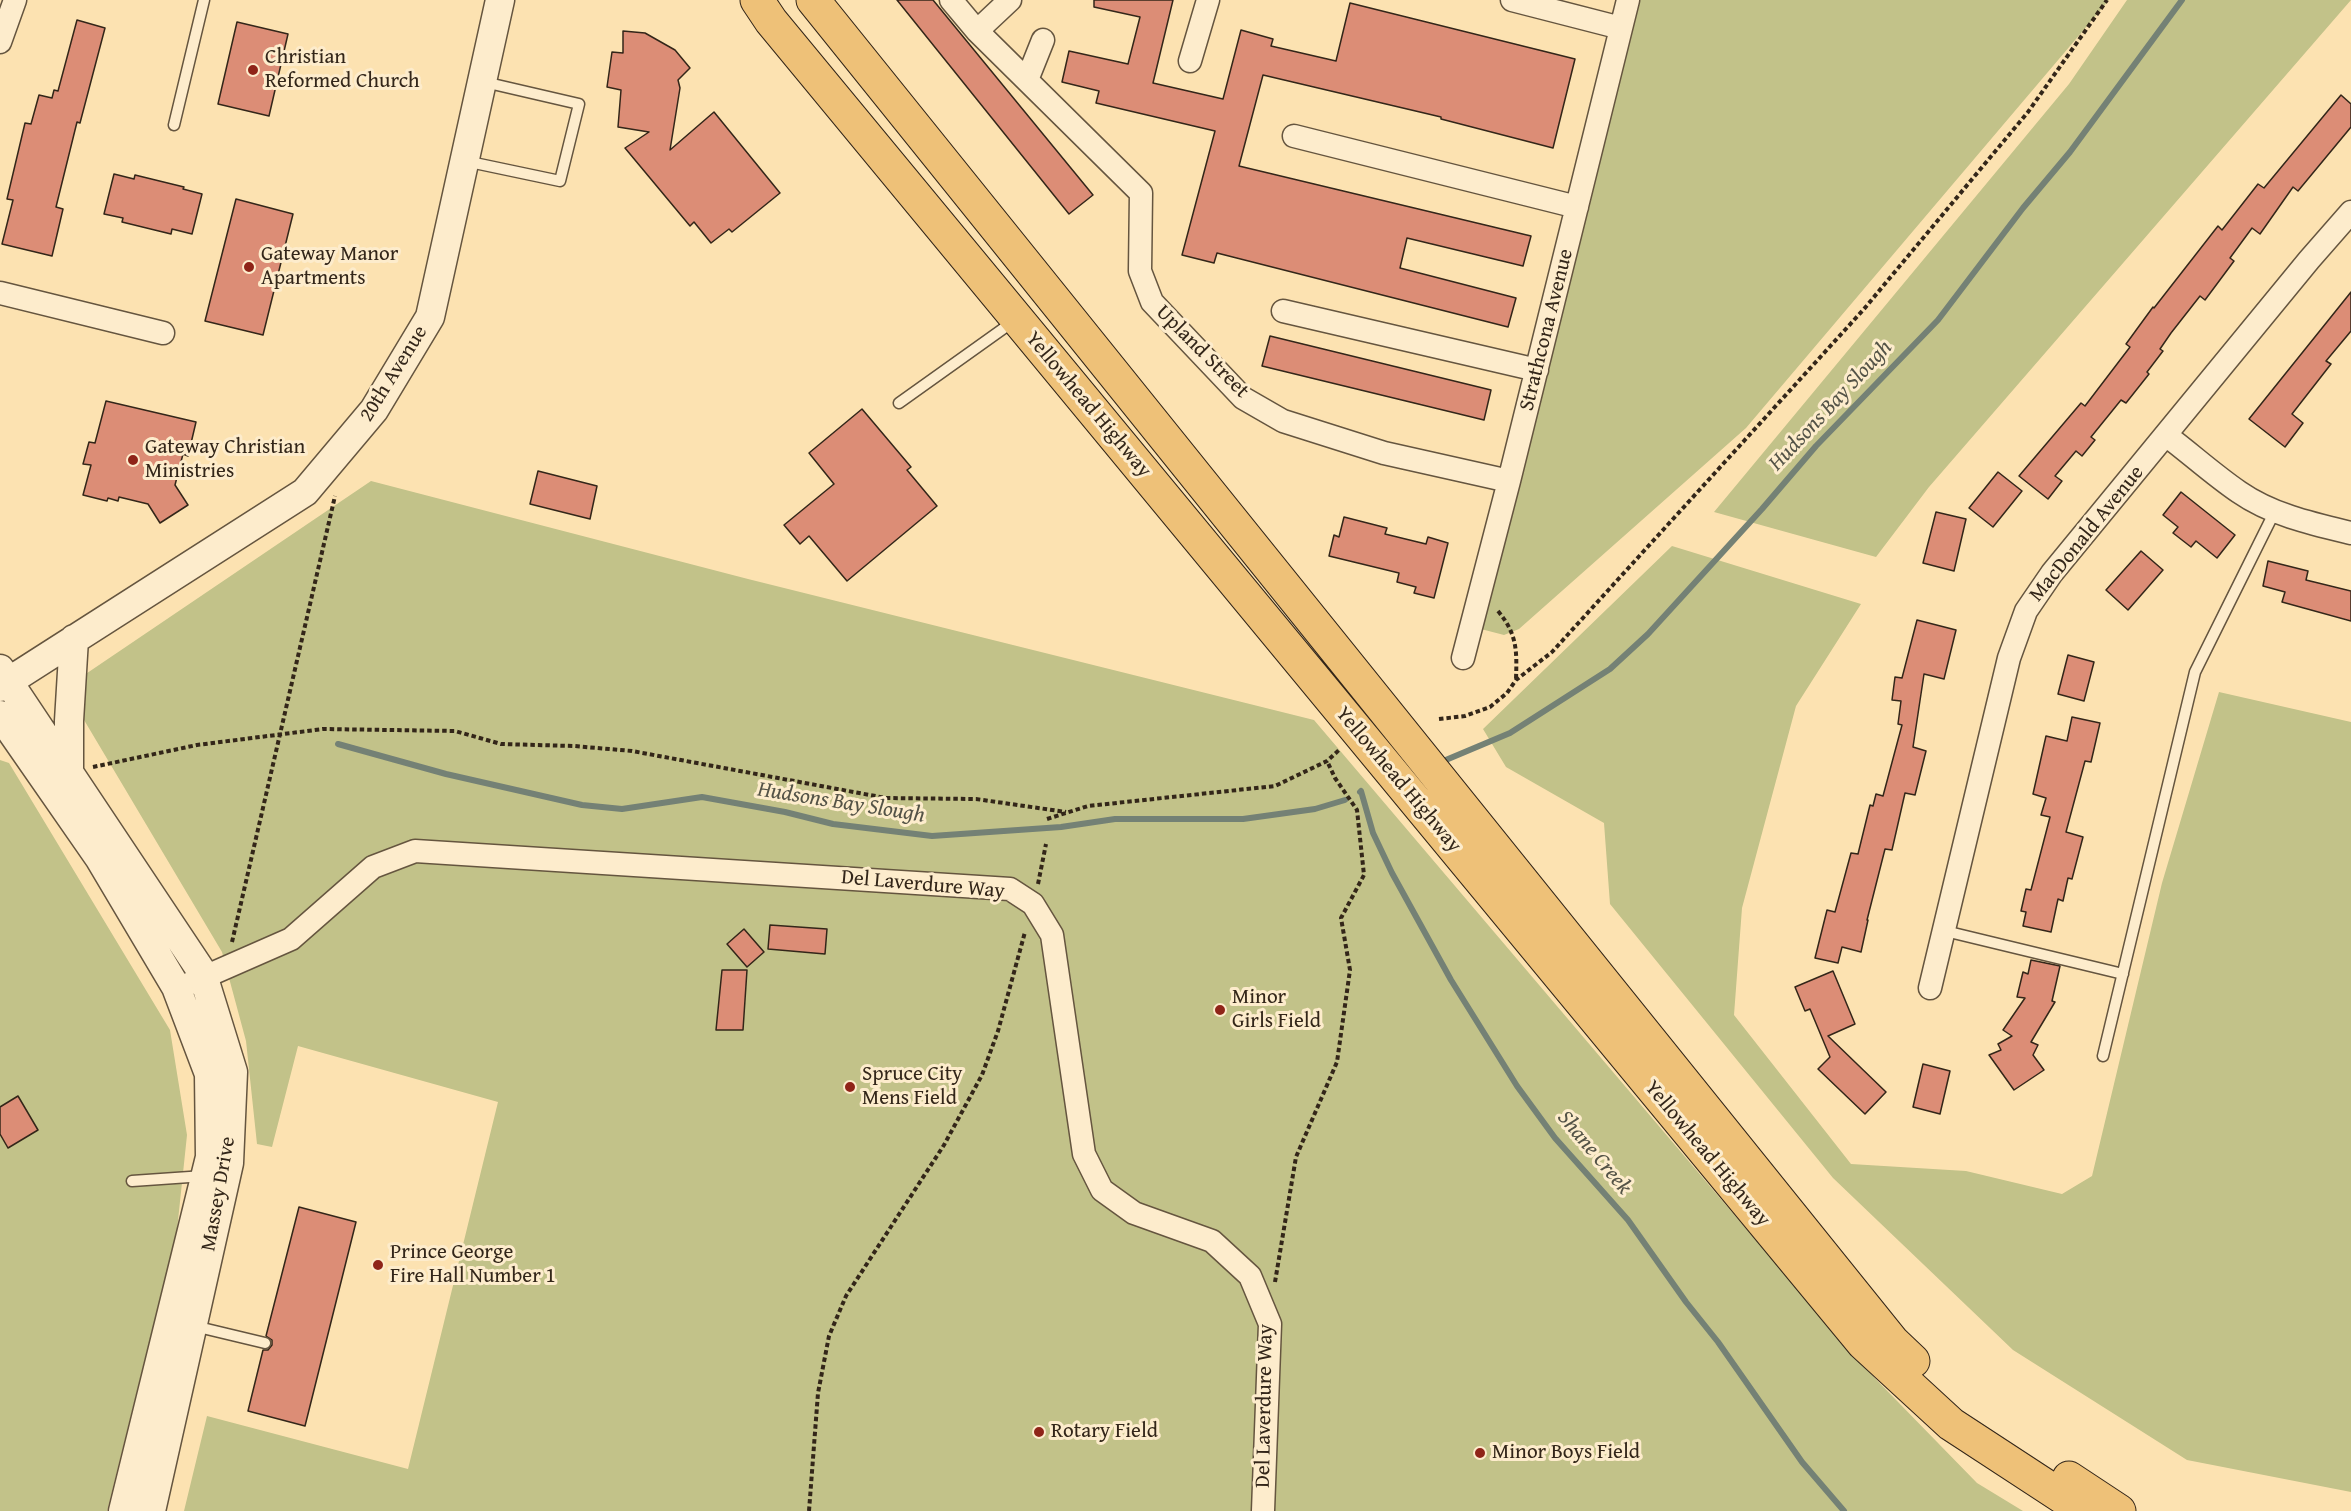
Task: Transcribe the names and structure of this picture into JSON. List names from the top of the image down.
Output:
{
  "streets": {
    "highway": ["Yellowhead Highway"],
    "street": [
      "Strathcona Avenue",
      "Upland Street",
      "20th Avenue",
      "MacDonald Avenue",
      "Del Laverdure Way",
      "Massey Drive"
    ]
  },
  "crossings": [
    ["Strathcona Avenue", "Upland Street"],
    ["20th Avenue", "Massey Drive"],
    ["Del Laverdure Way", "Massey Drive"]
  ],
  "water": ["Hudsons Bay Slough", "Shane Creek"],
  "places": [
    "Christian Reformed Church",
    "Gateway Manor Apartments",
    "Gateway Christian Ministries",
    "Minor Girls Field",
    "Spruce City Mens Field",
    "Prince George Fire Hall Number 1",
    "Rotary Field",
    "Minor Boys Field"
  ]
}
